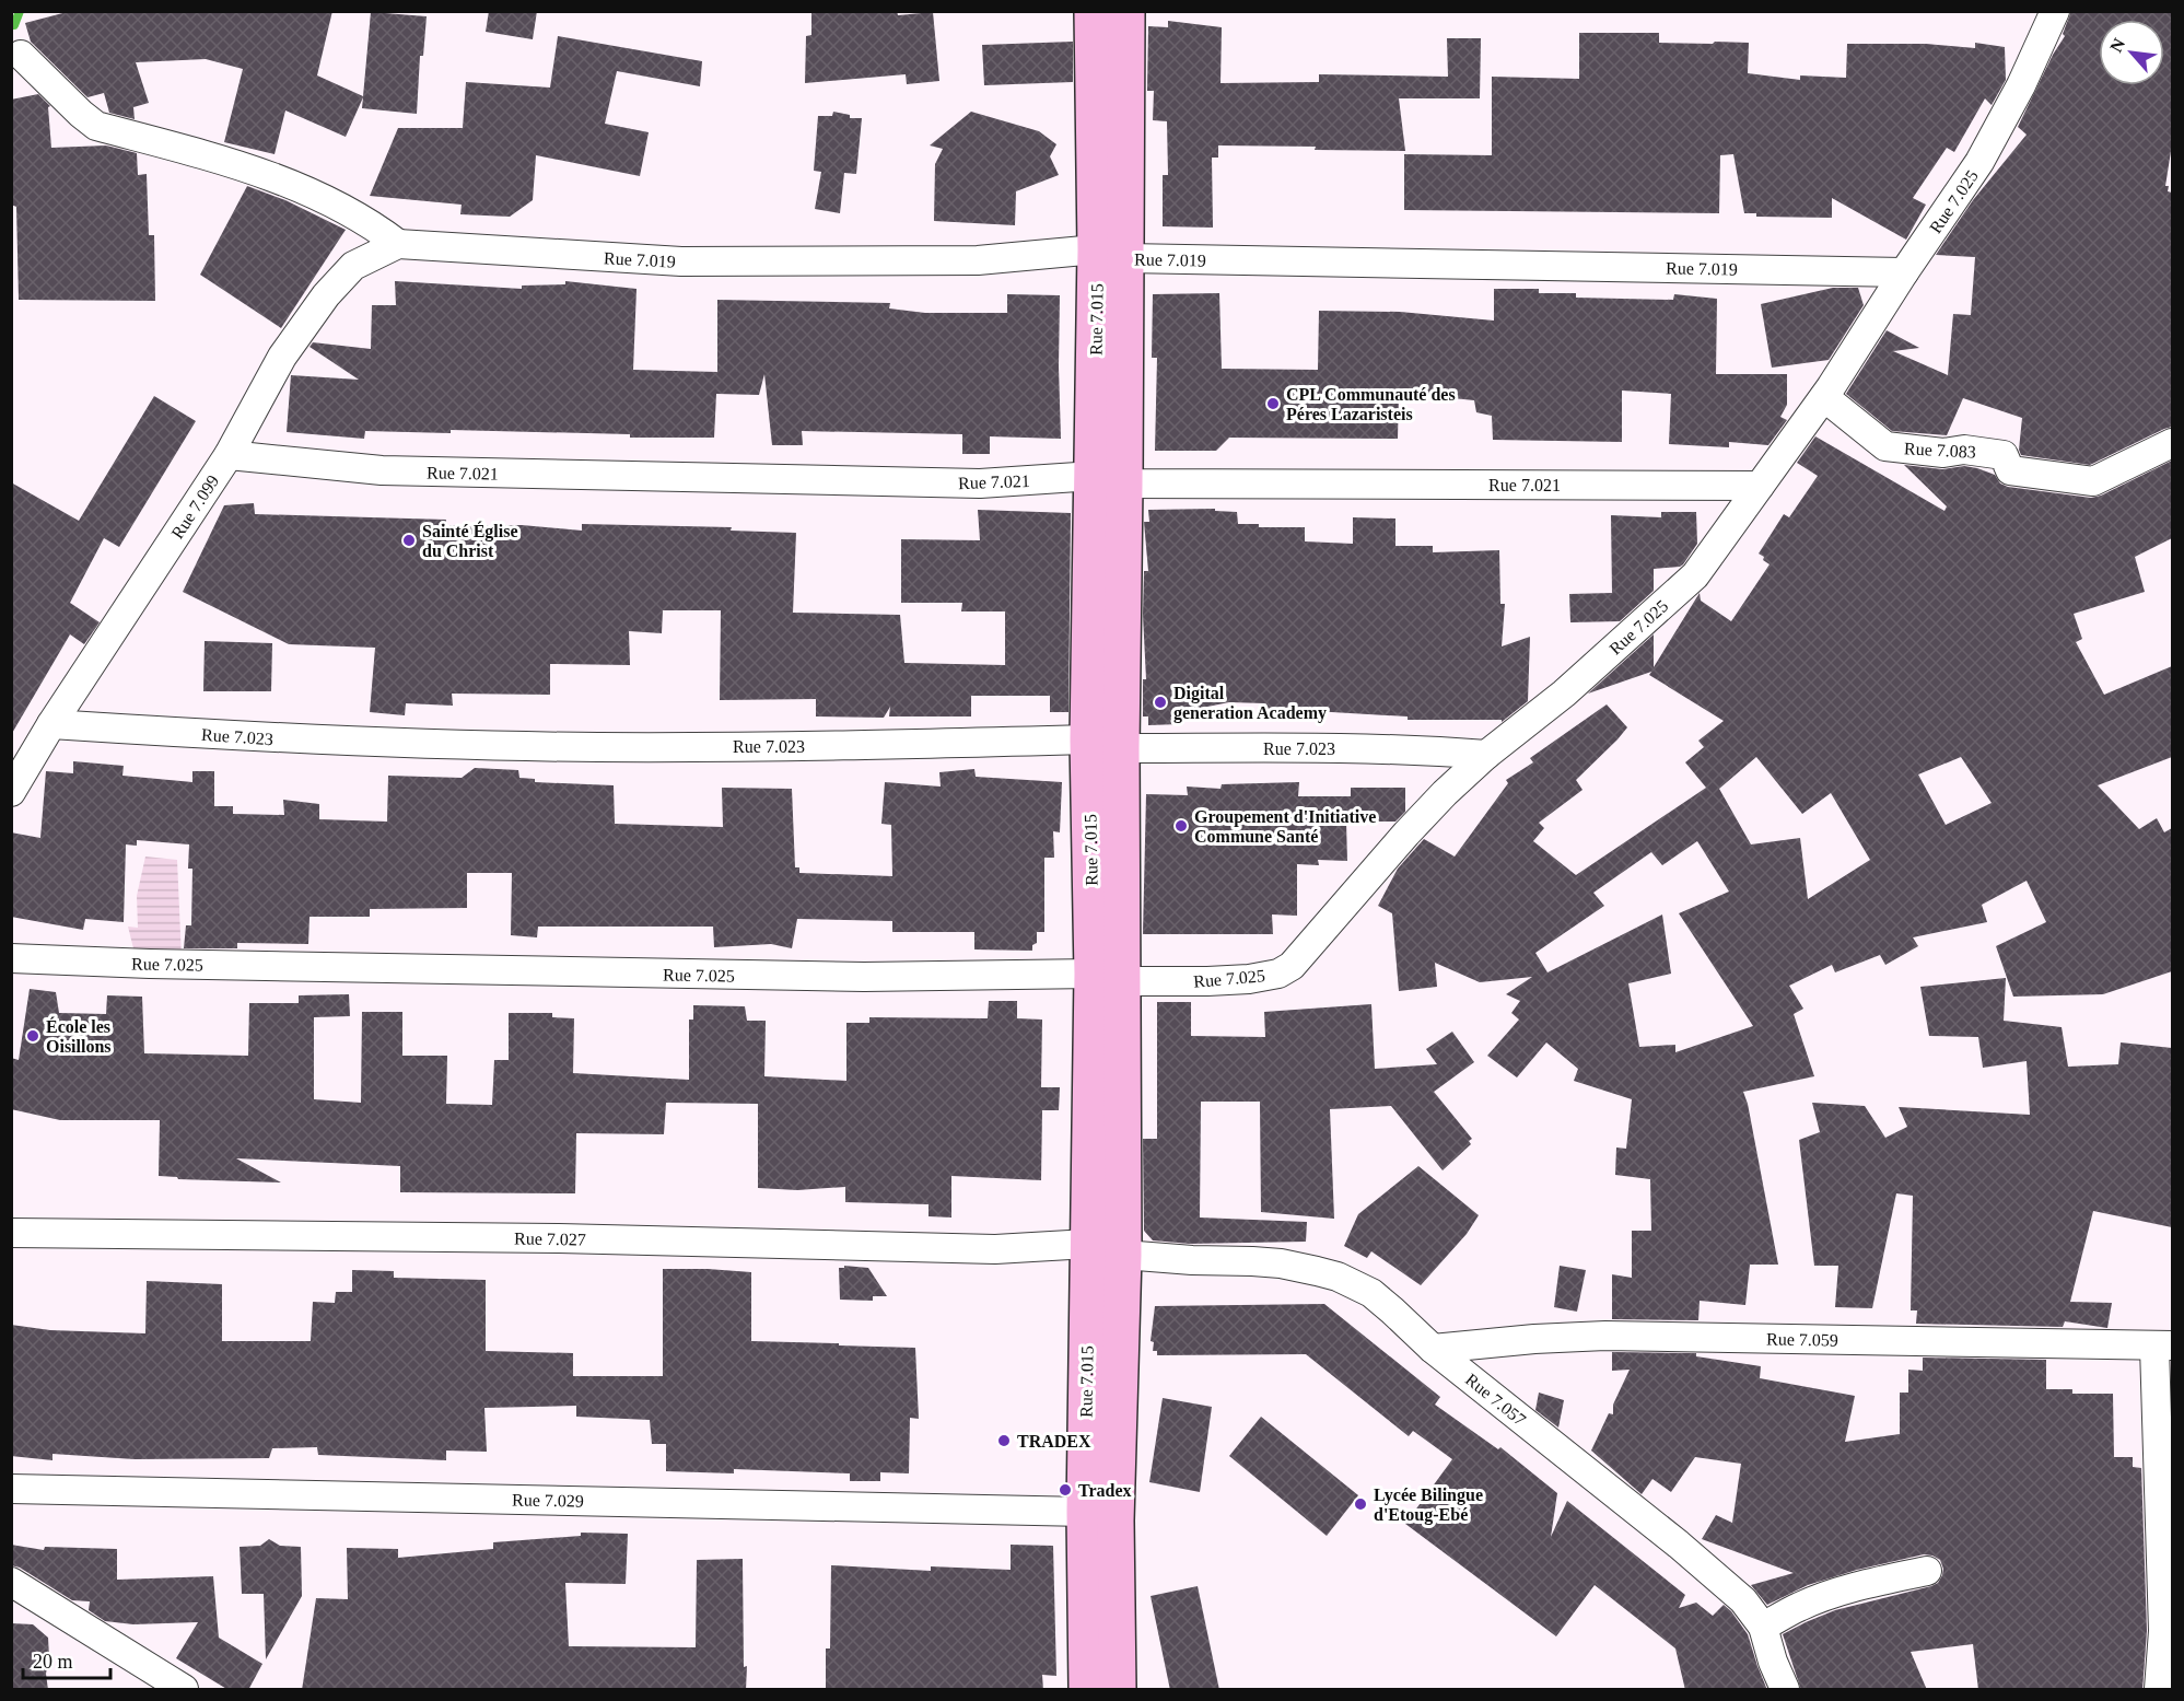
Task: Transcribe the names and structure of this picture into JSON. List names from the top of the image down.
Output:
{
  "streets": {
    "main road": ["Rue 7.015"],
    "street": [
      "Rue 7.025",
      "Rue 7.019",
      "Rue 7.083",
      "Rue 7.021",
      "Rue 7.099",
      "Rue 7.023",
      "Rue 7.027",
      "Rue 7.059",
      "Rue 7.057",
      "Rue 7.029"
    ]
  },
  "crossings": [
    ["Rue 7.025", "Rue 7.019"],
    ["Rue 7.025", "Rue 7.015"],
    ["Rue 7.025", "Rue 7.083"],
    ["Rue 7.025", "Rue 7.021"],
    ["Rue 7.025", "Rue 7.023"],
    ["Rue 7.019", "Rue 7.015"],
    ["Rue 7.019", "Rue 7.099"],
    ["Rue 7.015", "Rue 7.021"],
    ["Rue 7.015", "Rue 7.023"],
    ["Rue 7.015", "Rue 7.027"],
    ["Rue 7.015", "Rue 7.057"],
    ["Rue 7.015", "Rue 7.029"],
    ["Rue 7.021", "Rue 7.099"],
    ["Rue 7.099", "Rue 7.023"],
    ["Rue 7.027", "Rue 7.057"],
    ["Rue 7.059", "Rue 7.057"]
  ],
  "places": [
    "CPL Communauté des Péres Lazaristeis",
    "Sainté Église du Christ",
    "Digital generation Academy",
    "Groupement d'Initiative Commune Santé",
    "École les Oisillons",
    "TRADEX",
    "Tradex",
    "Lycée Bilingue d'Etoug-Ebé"
  ],
  "scale_bar": "20 m",
  "north": "top left"
}
